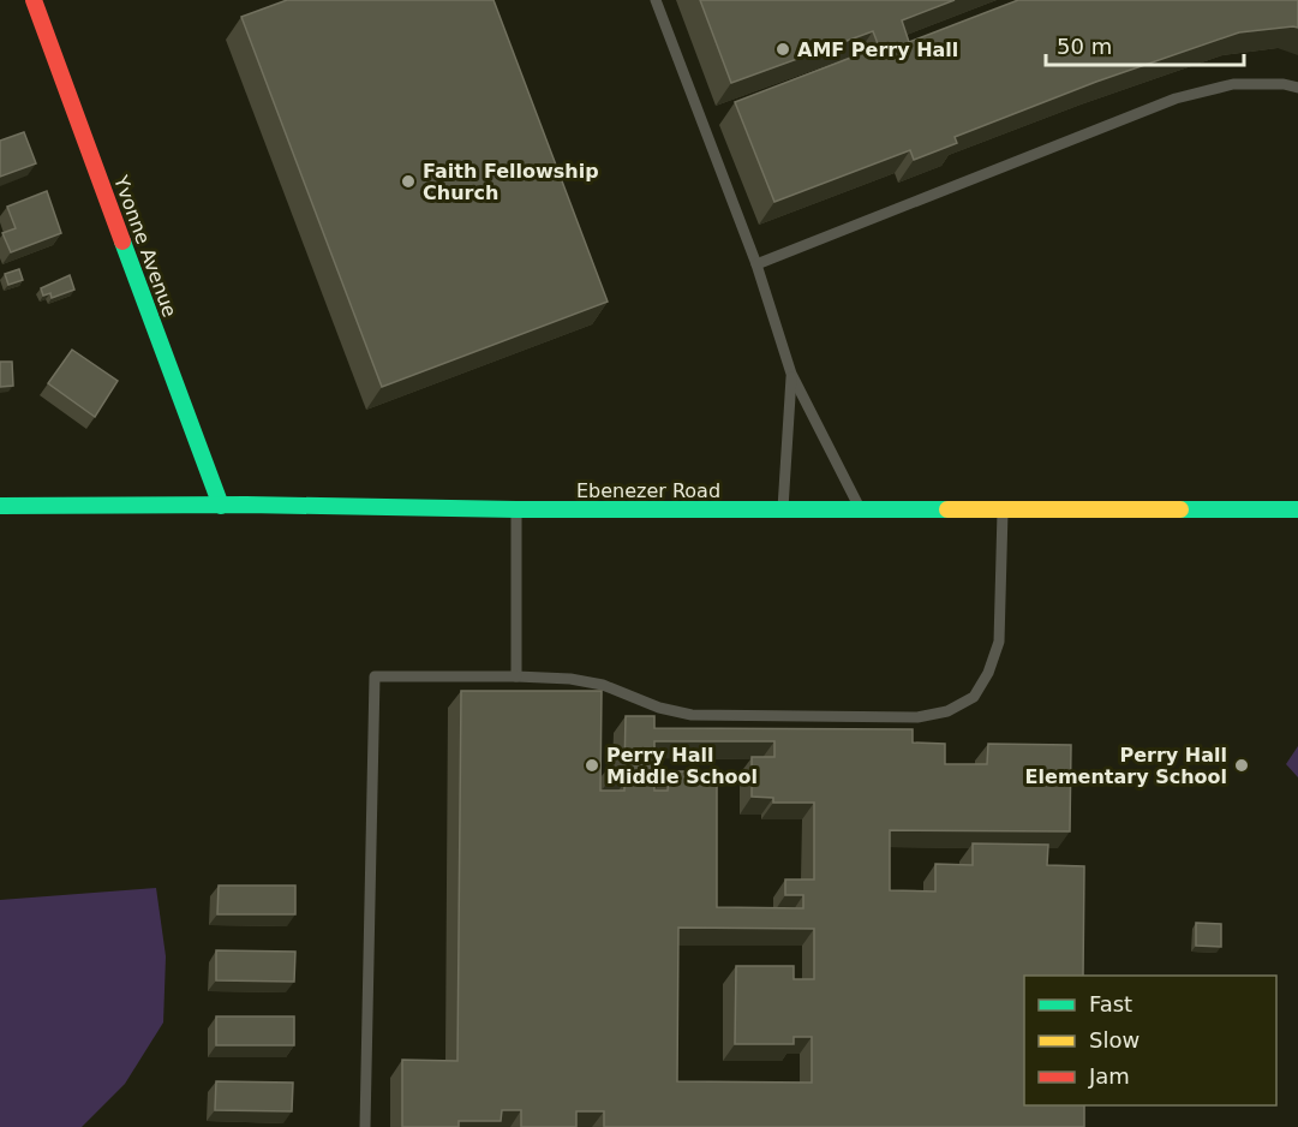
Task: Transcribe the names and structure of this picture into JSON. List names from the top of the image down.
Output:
{
  "streets": {
    "street": ["Yvonne Avenue", "Ebenezer Road"]
  },
  "crossings": [
    ["Yvonne Avenue", "Ebenezer Road"]
  ],
  "places": [
    "AMF Perry Hall",
    "Faith Fellowship Church",
    "Perry Hall Middle School",
    "Perry Hall Elementary School"
  ],
  "legend": ["Fast", "Slow", "Jam"],
  "scale_bar": "50 m"
}
